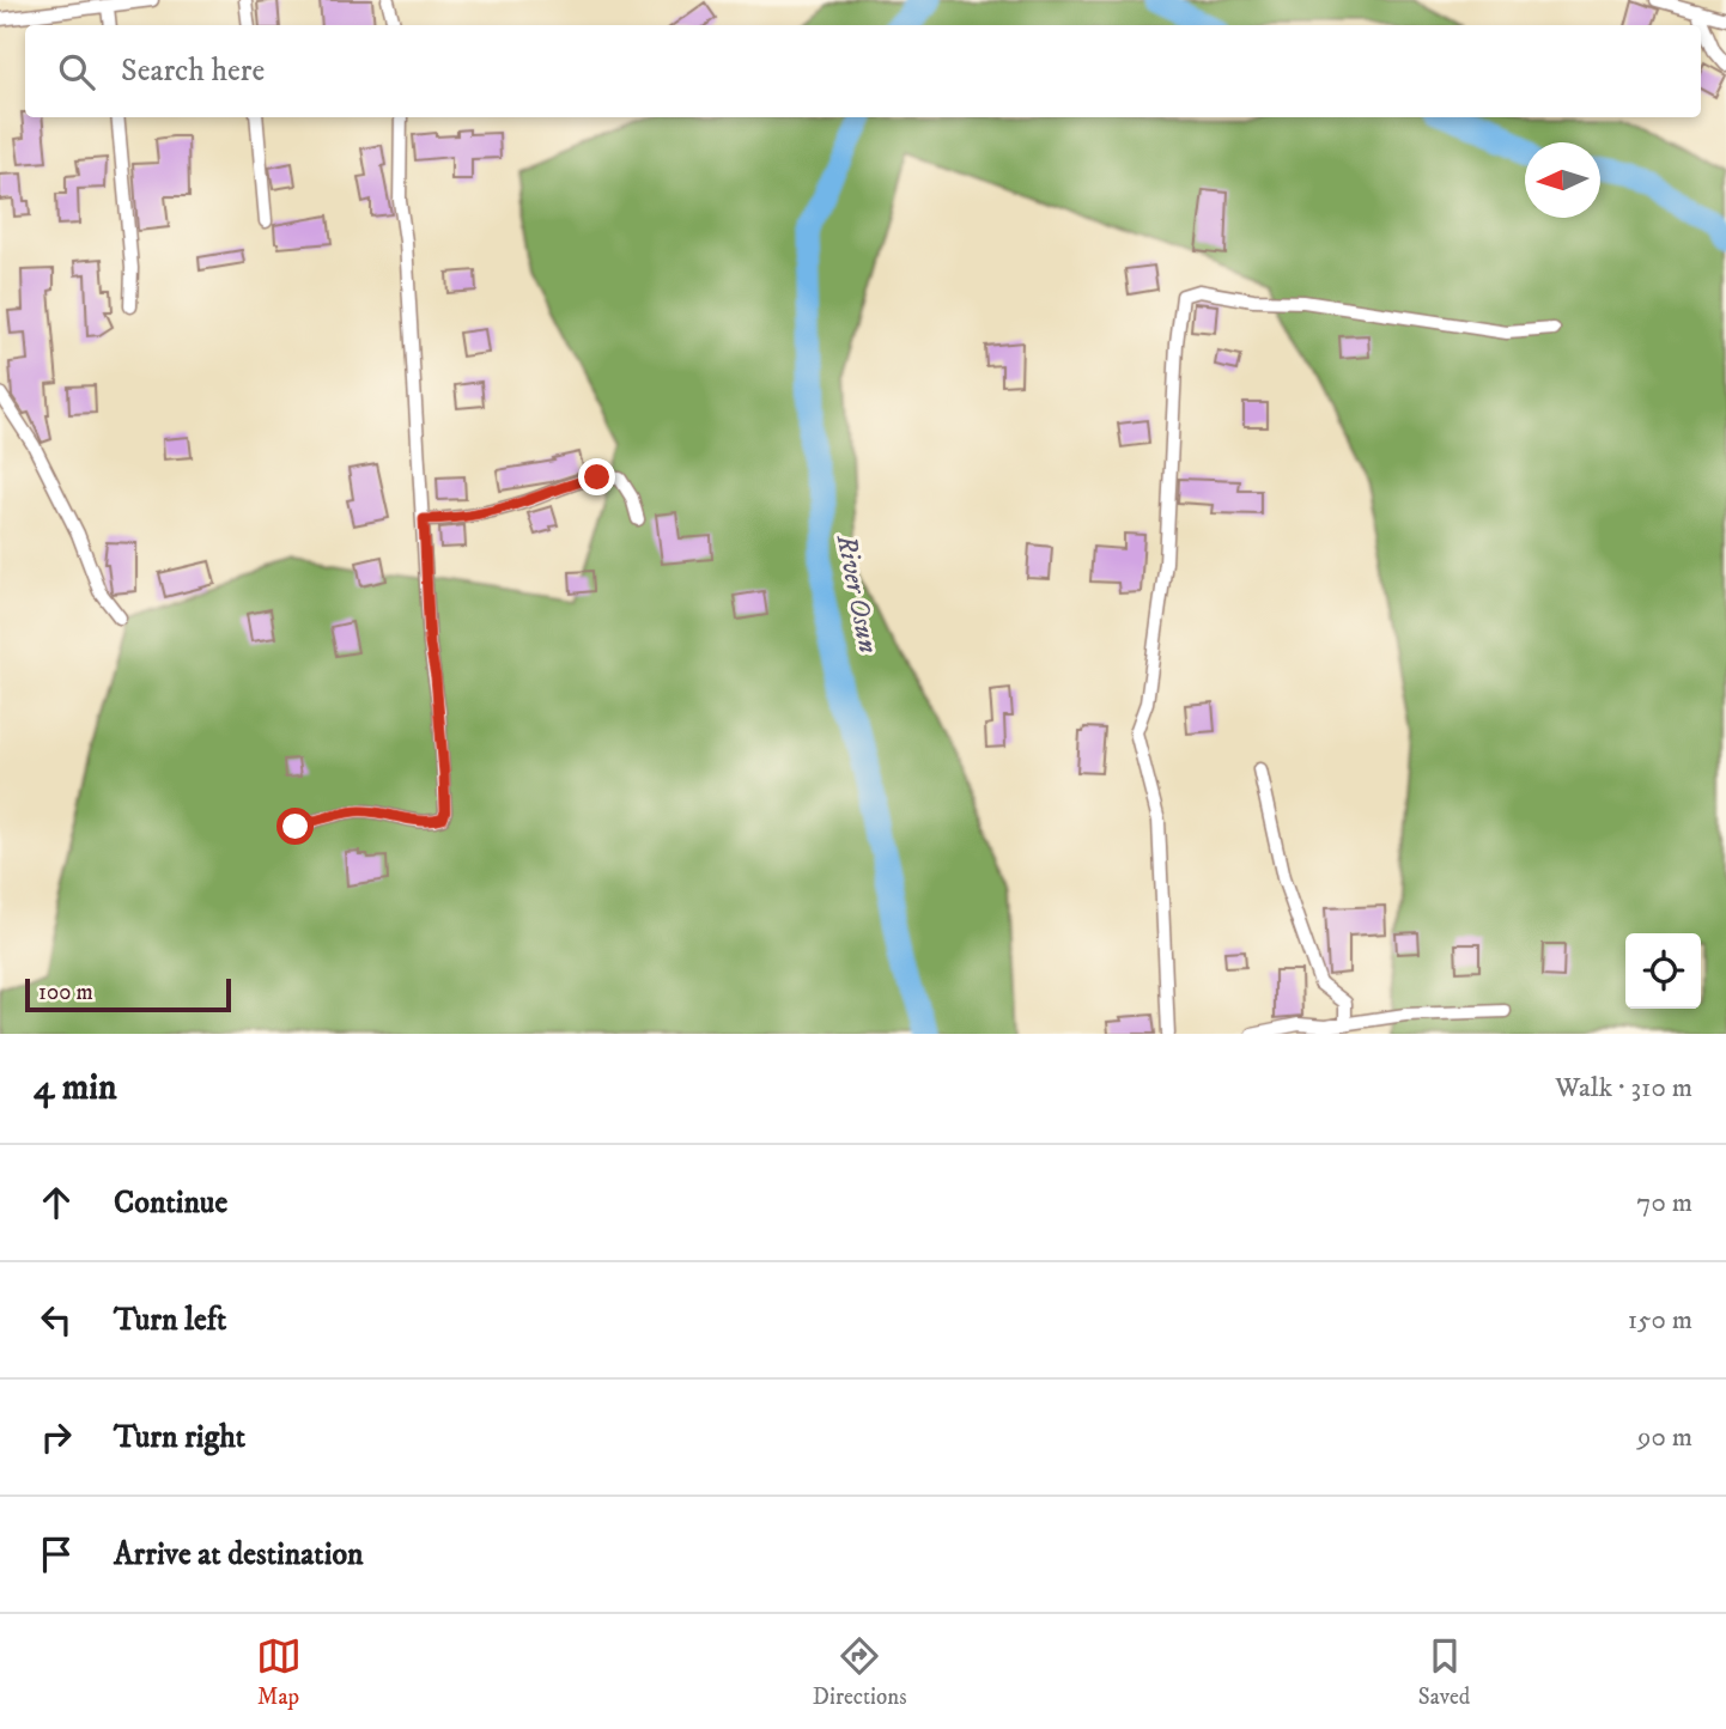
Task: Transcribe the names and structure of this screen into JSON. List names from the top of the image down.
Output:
{
  "water": ["River Osun"],
  "scale_bar": "100 m",
  "north": "left",
  "page": {
    "search": "Search here",
    "scale": "100 m",
    "heading": ["4 min", "Walk · 310 m"],
    "list": [
      ["Continue", "70 m"],
      ["Turn left", "150 m"],
      ["Turn right", "90 m"],
      "Arrive at destination"
    ],
    "nav": ["Map", "Directions", "Saved"]
  }
}
